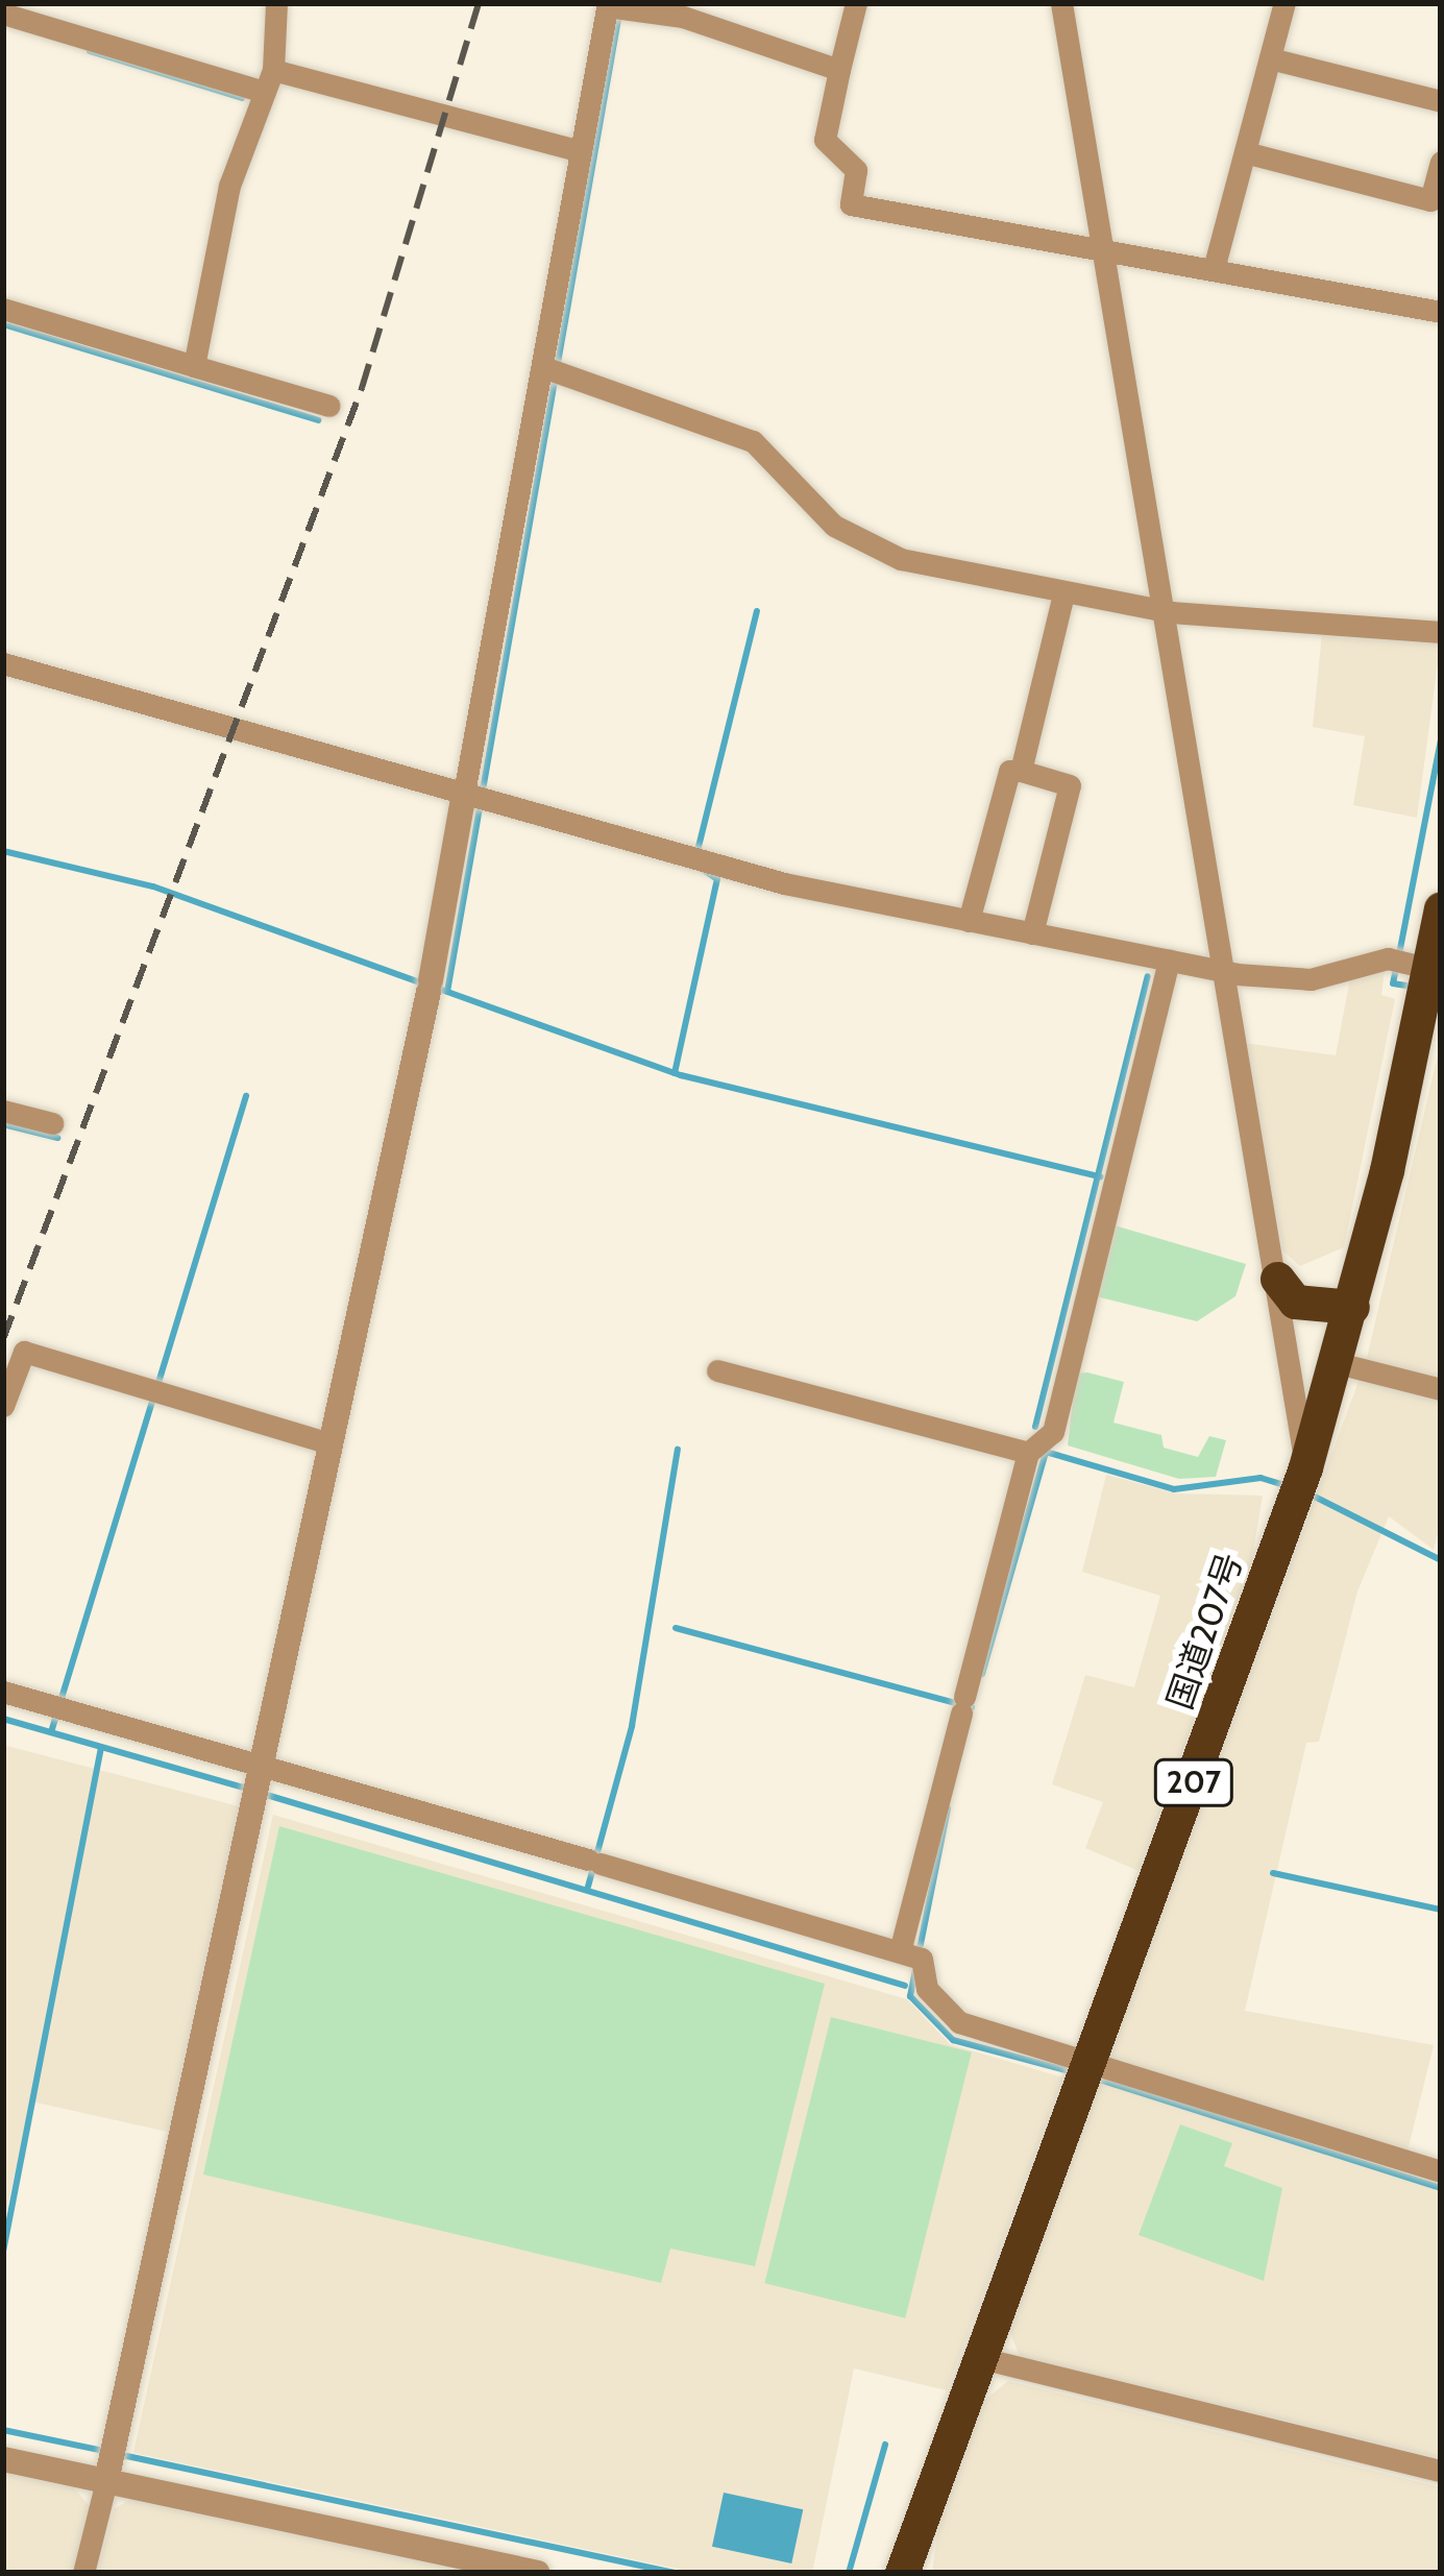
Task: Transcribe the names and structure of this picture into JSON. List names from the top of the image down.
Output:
{
  "streets": {
    "highway": ["国道207号", "207"]
  }
}
